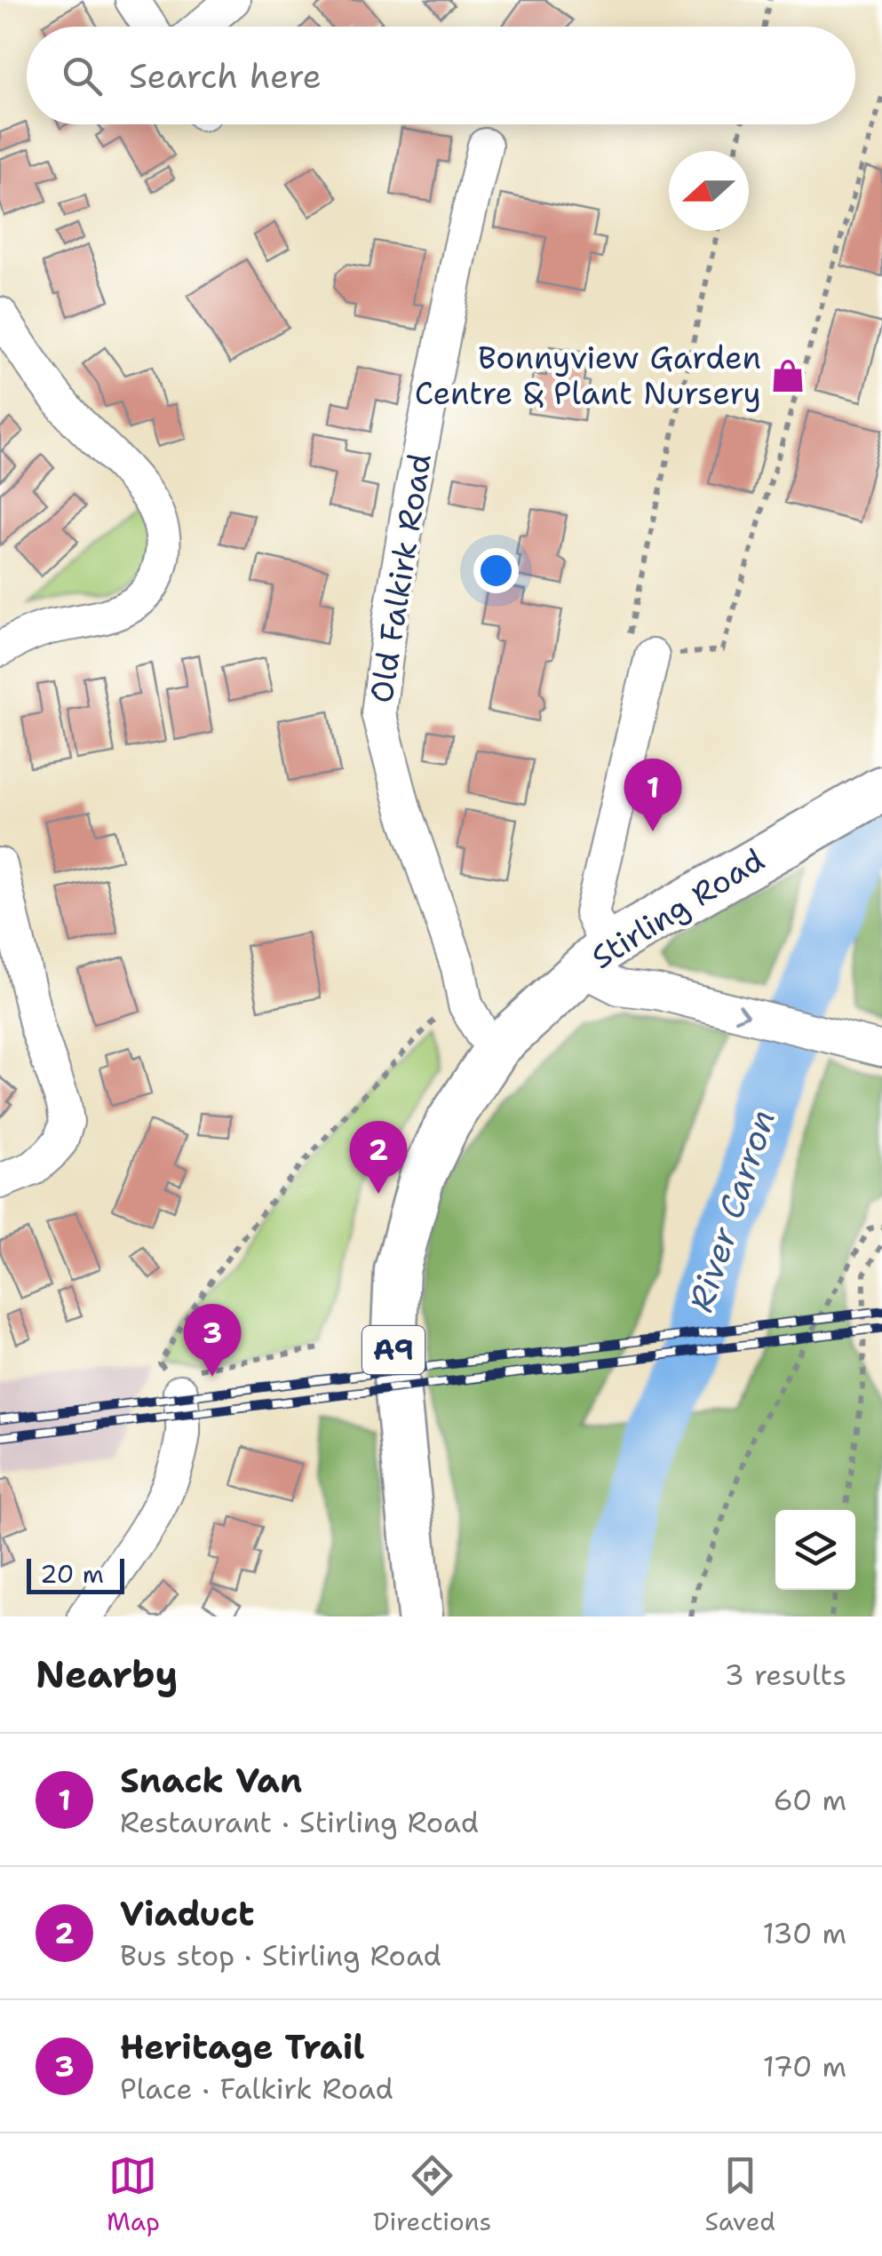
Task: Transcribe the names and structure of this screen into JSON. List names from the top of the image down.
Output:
{
  "streets": {
    "main road": ["Stirling Road", "A9"],
    "street": ["Old Falkirk Road"]
  },
  "crossings": [
    ["Old Falkirk Road", "Stirling Road"]
  ],
  "water": ["River Carron"],
  "places": {
    "shop": ["Bonnyview Garden Centre & Plant Nursery"]
  },
  "scale_bar": "20 m",
  "north": "left",
  "page": {
    "search": "Search here",
    "pins": ["1", "2", "3"],
    "scale": "20 m",
    "heading": ["Nearby", "3 results"],
    "list": [
      {
        "mark": "1",
        "name": "Snack Van",
        "note": "Restaurant · Stirling Road",
        "value": "60 m"
      },
      {
        "mark": "2",
        "name": "Viaduct",
        "note": "Bus stop · Stirling Road",
        "value": "130 m"
      },
      {
        "mark": "3",
        "name": "Heritage Trail",
        "note": "Place · Falkirk Road",
        "value": "170 m"
      }
    ],
    "nav": ["Map", "Directions", "Saved"]
  }
}
